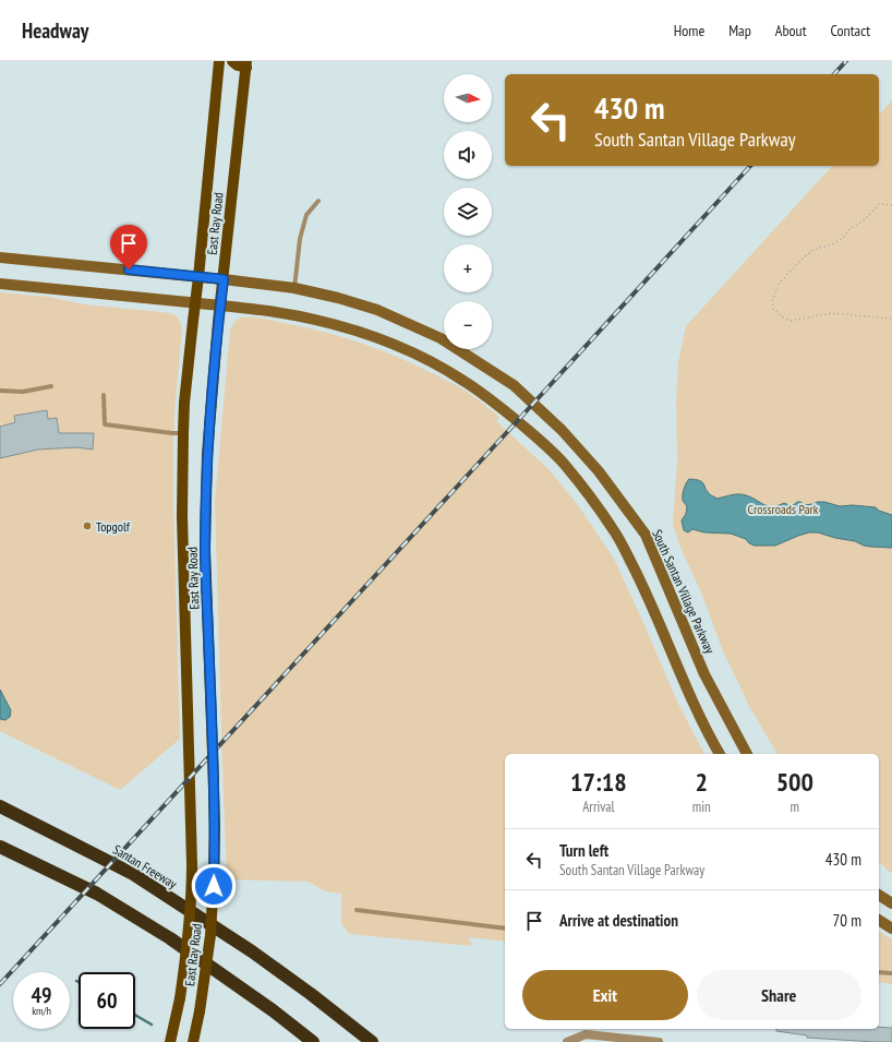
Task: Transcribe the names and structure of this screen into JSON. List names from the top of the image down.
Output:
{
  "streets": {
    "highway": ["Santan Freeway"],
    "main road": ["East Ray Road", "South Santan Village Parkway"]
  },
  "crossings": [
    ["East Ray Road", "South Santan Village Parkway"]
  ],
  "parks": ["Crossroads Park"],
  "places": ["Topgolf"],
  "north": "right",
  "page": {
    "header": "Headway",
    "nav": [
      "Home",
      "Map",
      "About",
      "Contact"
    ],
    "map_buttons": ["+", "−"],
    "turn": ["430 m", "South Santan Village Parkway"],
    "eta": [
      "17:18",
      "Arrival",
      "2",
      "min",
      "500",
      "m"
    ],
    "list": [
      {
        "name": "Turn left",
        "note": "South Santan Village Parkway",
        "value": "430 m"
      },
      {
        "name": "Arrive at destination",
        "value": "70 m"
      }
    ],
    "buttons": ["Exit", "Share"],
    "speed": "49 km/h",
    "limit": "60"
  }
}
